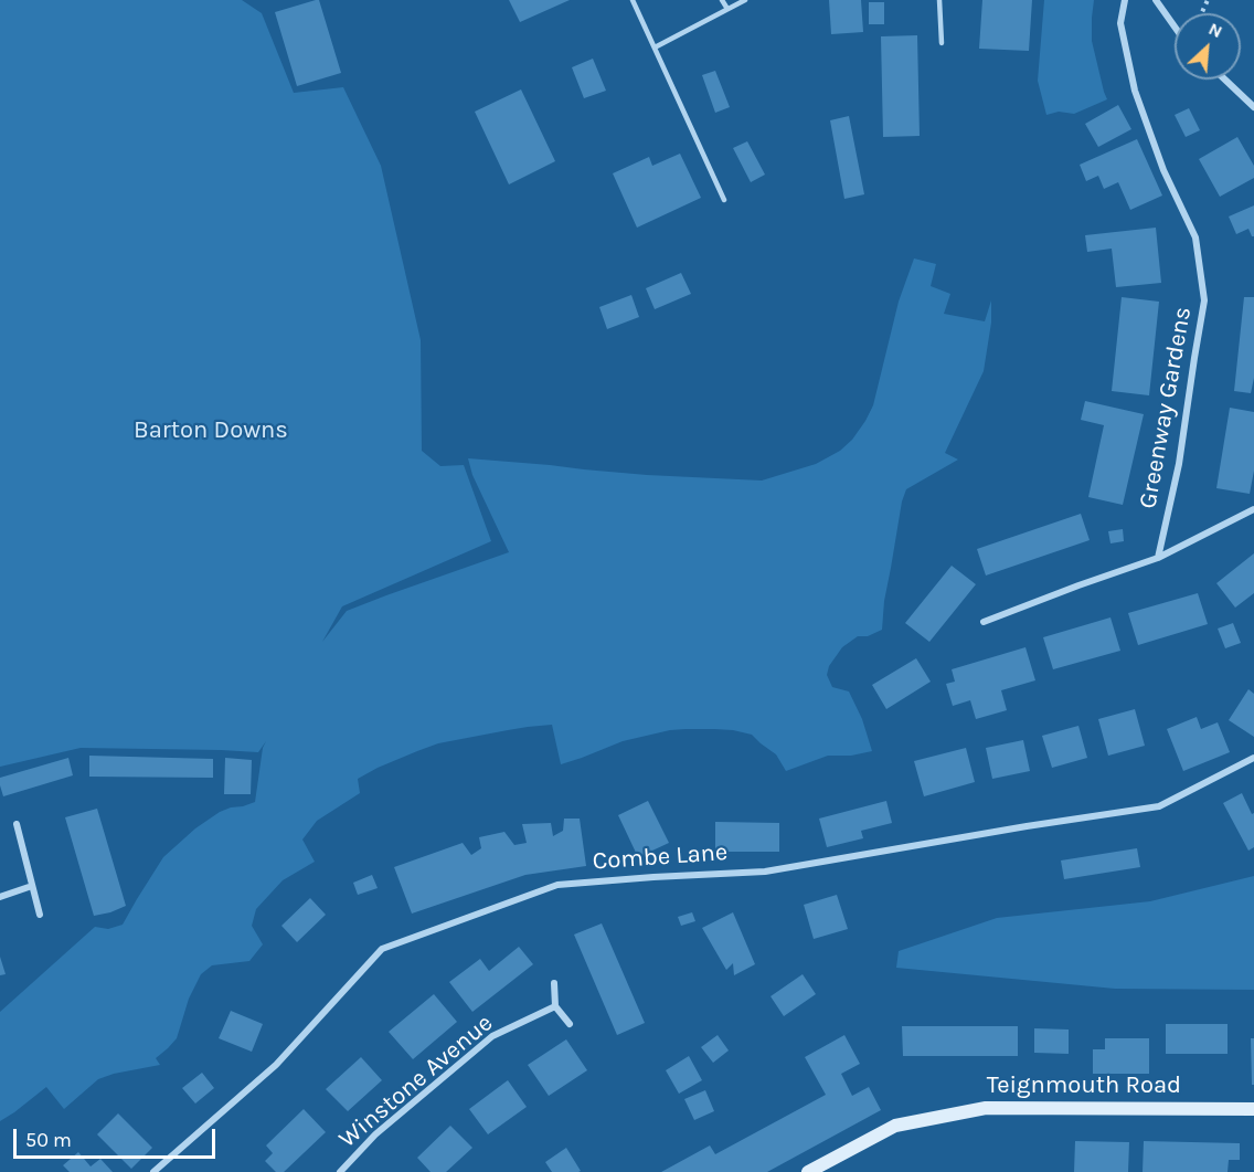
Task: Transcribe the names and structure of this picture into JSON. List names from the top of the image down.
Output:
{
  "streets": {
    "main road": ["Teignmouth Road"],
    "street": ["Greenway Gardens", "Combe Lane", "Winstone Avenue"]
  },
  "parks": ["Barton Downs"],
  "scale_bar": "50 m",
  "north": "top right"
}
